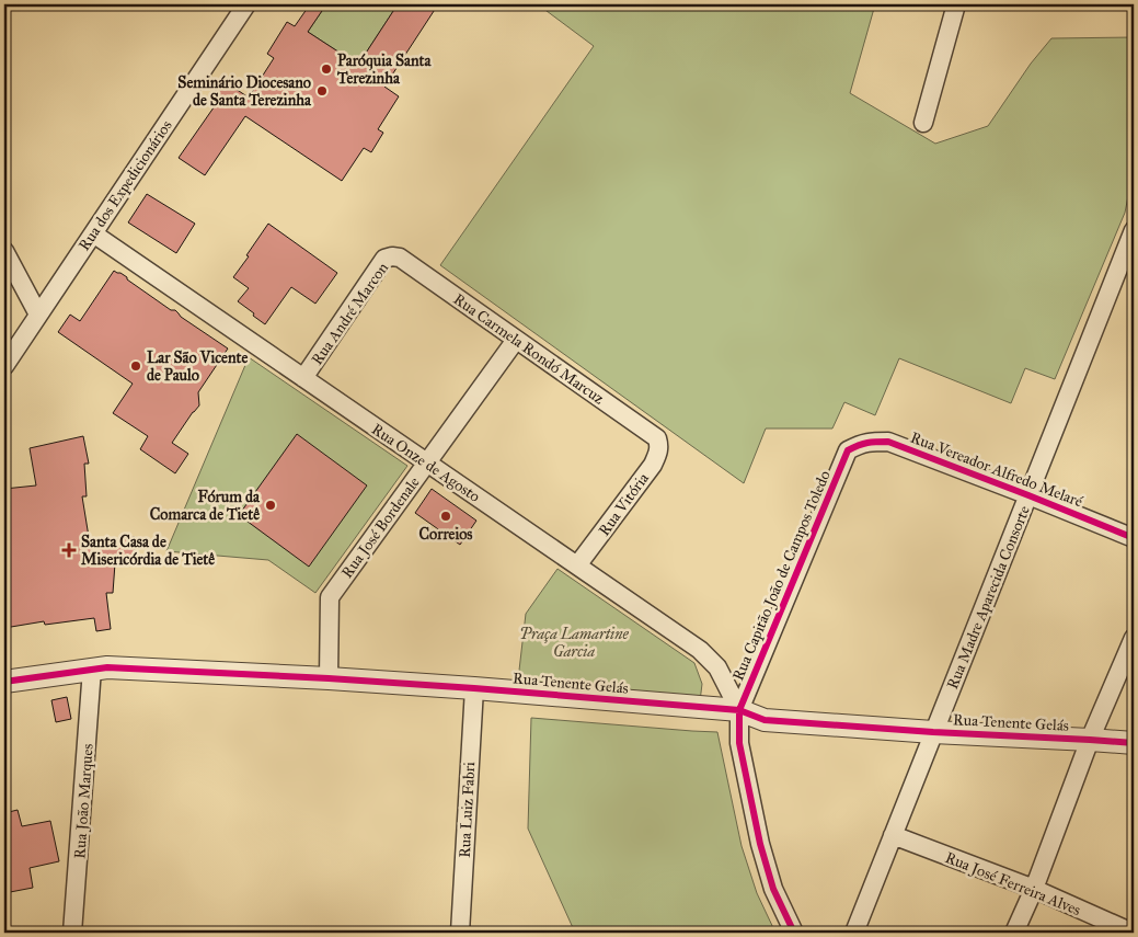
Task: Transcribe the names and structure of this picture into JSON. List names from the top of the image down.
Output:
{
  "streets": {
    "street": [
      "Rua dos Expedicionários",
      "Rua André Marcon",
      "Rua Carmela Rondó Marcuz",
      "Rua Onze de Agosto",
      "Rua Vereador Alfredo Melaré",
      "Rua Vitória",
      "Rua José Bordenale",
      "Rua Capitão João de Campos Toledo",
      "Rua Madre Aparecida Consorte",
      "Rua Tenente Gelás",
      "Rua João Marques",
      "Rua Luiz Fabri",
      "Rua José Ferreira Alves"
    ]
  },
  "crossings": [
    ["Rua dos Expedicionários", "Rua Onze de Agosto"],
    ["Rua André Marcon", "Rua Carmela Rondó Marcuz"],
    ["Rua André Marcon", "Rua Onze de Agosto"],
    ["Rua Carmela Rondó Marcuz", "Rua Vitória"],
    ["Rua Carmela Rondó Marcuz", "Rua José Bordenale"],
    ["Rua Onze de Agosto", "Rua Vitória"],
    ["Rua Onze de Agosto", "Rua José Bordenale"],
    ["Rua Onze de Agosto", "Rua Capitão João de Campos Toledo"],
    ["Rua Onze de Agosto", "Rua Tenente Gelás"],
    ["Rua Vereador Alfredo Melaré", "Rua Capitão João de Campos Toledo"],
    ["Rua Vereador Alfredo Melaré", "Rua Madre Aparecida Consorte"],
    ["Rua José Bordenale", "Rua Tenente Gelás"],
    ["Rua Capitão João de Campos Toledo", "Rua Tenente Gelás"],
    ["Rua Madre Aparecida Consorte", "Rua Tenente Gelás"],
    ["Rua Madre Aparecida Consorte", "Rua José Ferreira Alves"],
    ["Rua Tenente Gelás", "Rua João Marques"],
    ["Rua Tenente Gelás", "Rua Luiz Fabri"]
  ],
  "parks": ["Praça Lamartine Garcia"],
  "places": {
    "other": [
      "Paróquia Santa Terezinha",
      "Seminário Diocesano de Santa Terezinha",
      "Lar São Vicente de Paulo",
      "Fórum da Comarca de Tietê",
      "Correios"
    ],
    "health": ["Santa Casa de Misericórdia de Tietê"]
  }
}
